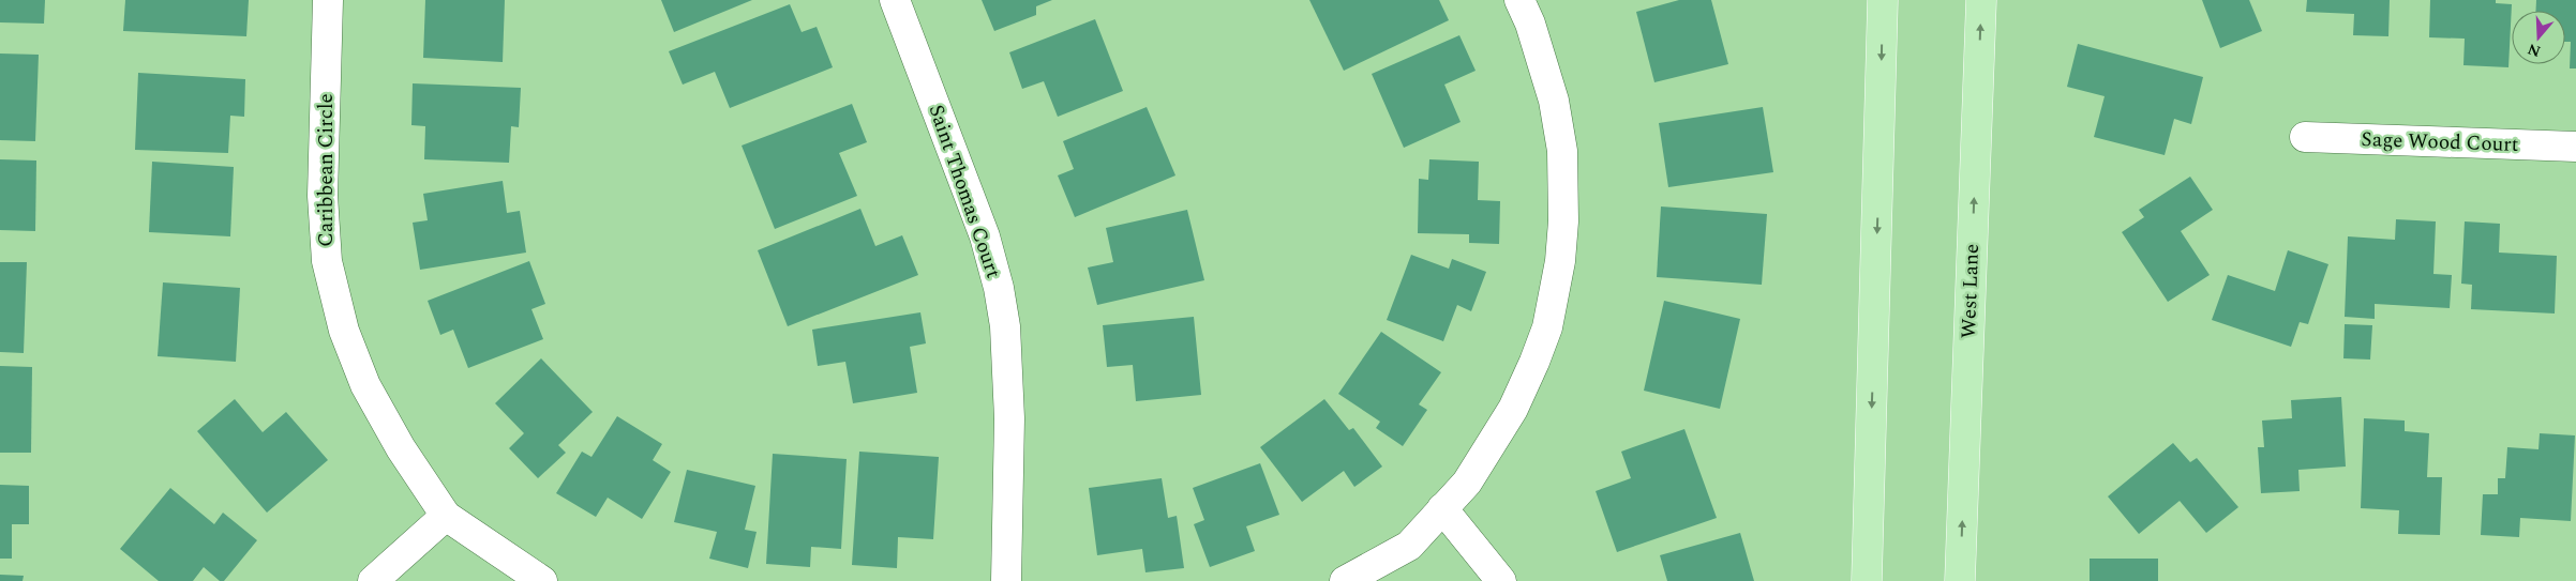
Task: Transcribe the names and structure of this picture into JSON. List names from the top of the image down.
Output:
{
  "streets": {
    "main road": ["West Lane"],
    "street": ["Sage Wood Court", "Caribbean Circle", "Saint Thomas Court"]
  },
  "north": "bottom"
}
